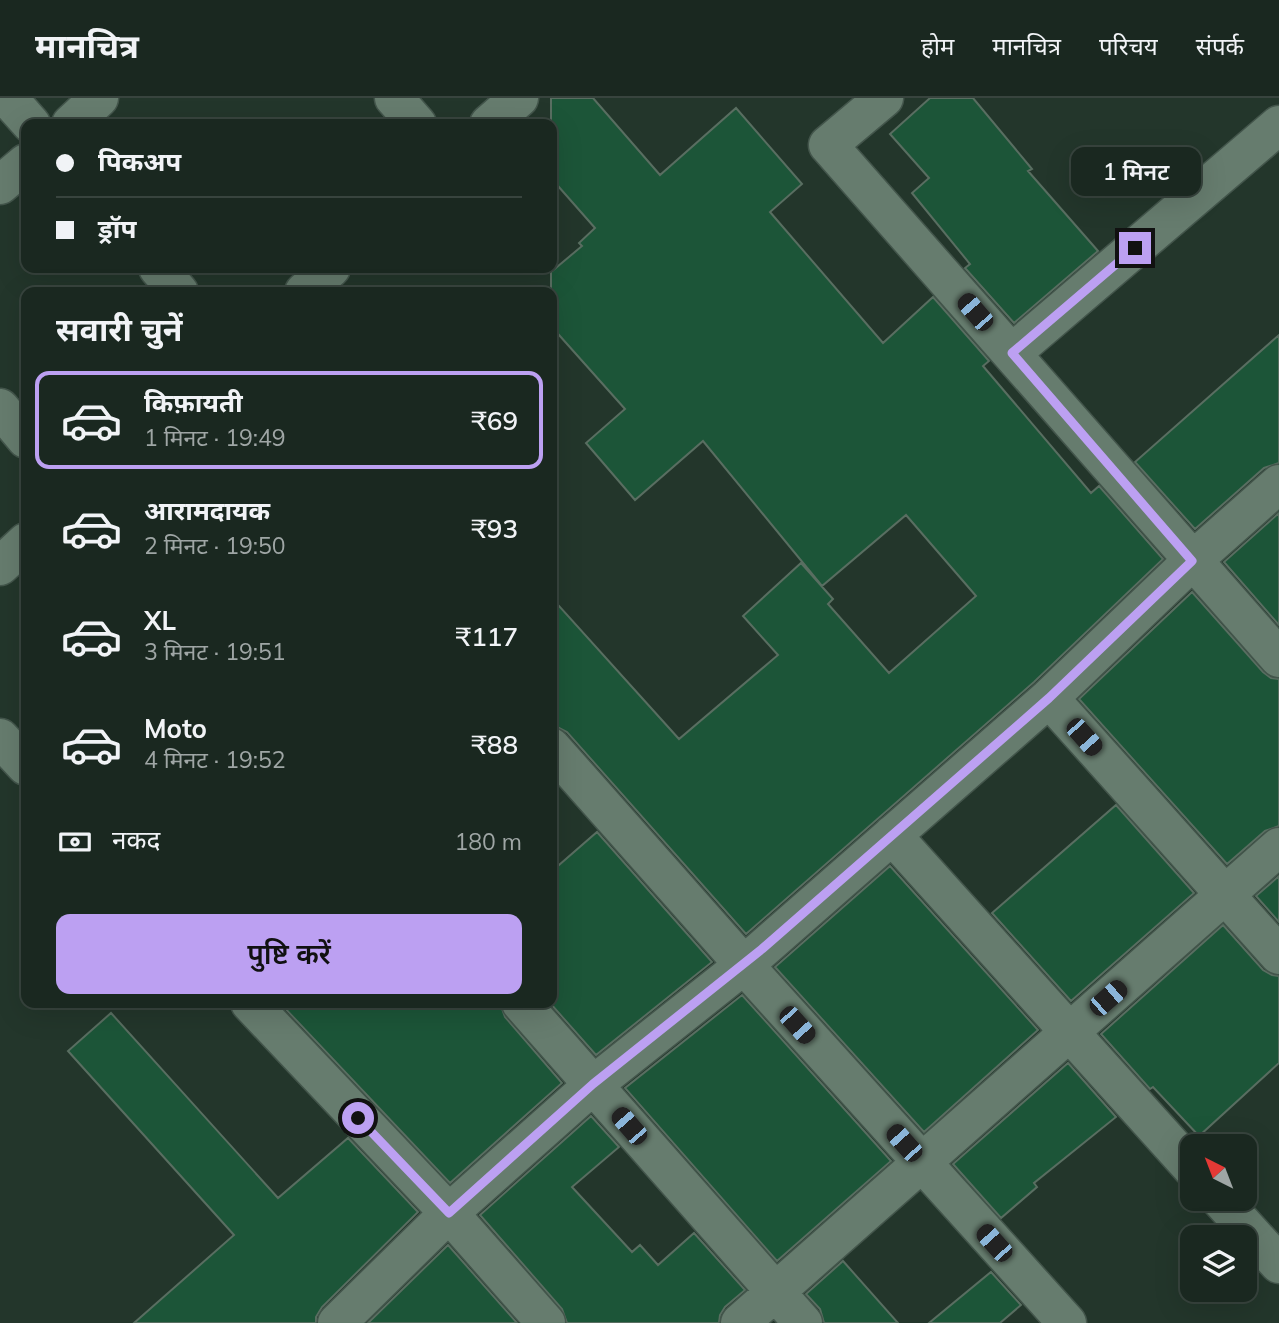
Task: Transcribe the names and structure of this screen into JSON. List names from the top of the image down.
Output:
{
  "north": "top left",
  "page": {
    "header": "मानचित्र",
    "nav": [
      "होम",
      "मानचित्र",
      "परिचय",
      "संपर्क"
    ],
    "banner": ["पिकअप", "ड्रॉप"],
    "bubble": "1 मिनट",
    "heading": "सवारी चुनें",
    "list": [
      {
        "name": "किफ़ायती",
        "note": "1 मिनट · 19:49",
        "value": "₹69"
      },
      {
        "name": "आरामदायक",
        "note": "2 मिनट · 19:50",
        "value": "₹93"
      },
      {
        "name": "XL",
        "note": "3 मिनट · 19:51",
        "value": "₹117"
      },
      {
        "name": "Moto",
        "note": "4 मिनट · 19:52",
        "value": "₹88"
      }
    ],
    "pay": ["नकद", "180 m"],
    "buttons": "पुष्टि करें"
  }
}
